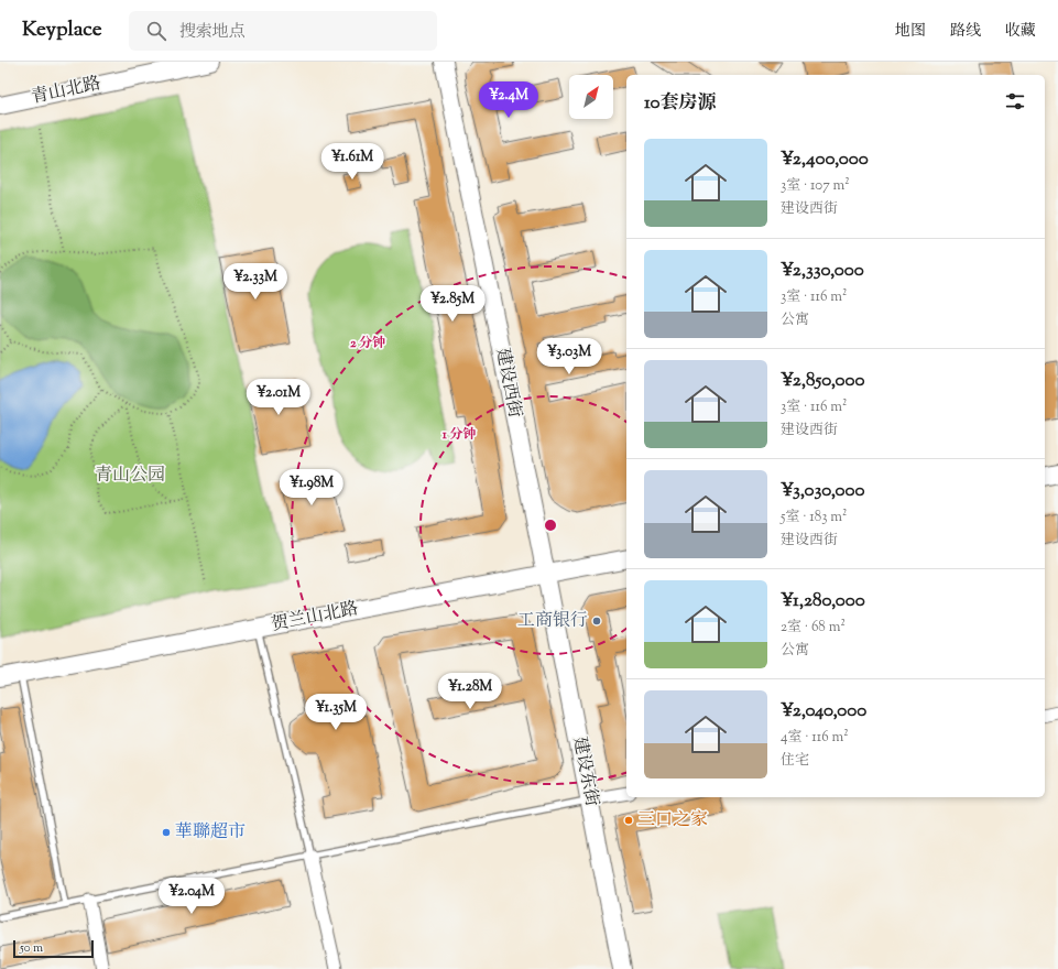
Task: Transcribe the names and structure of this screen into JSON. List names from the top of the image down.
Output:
{
  "streets": {
    "main road": [
      "青山北路",
      "建设西街",
      "贺兰山北路",
      "建设东街"
    ]
  },
  "crossings": [
    ["建设西街", "贺兰山北路"],
    ["建设西街", "建设东街"],
    ["贺兰山北路", "建设东街"]
  ],
  "parks": ["青山公园"],
  "places": ["工商银行", "三口之家", "華聯超市"],
  "scale_bar": "50 m",
  "north": "top right",
  "page": {
    "header": "Keyplace",
    "search": "搜索地点",
    "nav": ["地图", "路线", "收藏"],
    "heading": "10套房源",
    "price": [
      "¥2.4M",
      "¥1.61M",
      "¥2.33M",
      "¥2.85M",
      "¥3.03M",
      "¥2.01M",
      "¥1.98M",
      "¥1.28M",
      "¥1.35M",
      "¥2.04M"
    ],
    "list": [
      {
        "name": "¥2,400,000",
        "note": "3室 · 107 m² · 建设西街"
      },
      {
        "name": "¥2,330,000",
        "note": "3室 · 116 m² · 公寓"
      },
      {
        "name": "¥2,850,000",
        "note": "3室 · 116 m² · 建设西街"
      },
      {
        "name": "¥3,030,000",
        "note": "5室 · 183 m² · 建设西街"
      },
      {
        "name": "¥1,280,000",
        "note": "2室 · 68 m² · 公寓"
      },
      {
        "name": "¥2,040,000",
        "note": "4室 · 116 m² · 住宅"
      }
    ],
    "scale": "50 m"
  },
  "rings": ["2 分钟", "1 分钟"]
}
